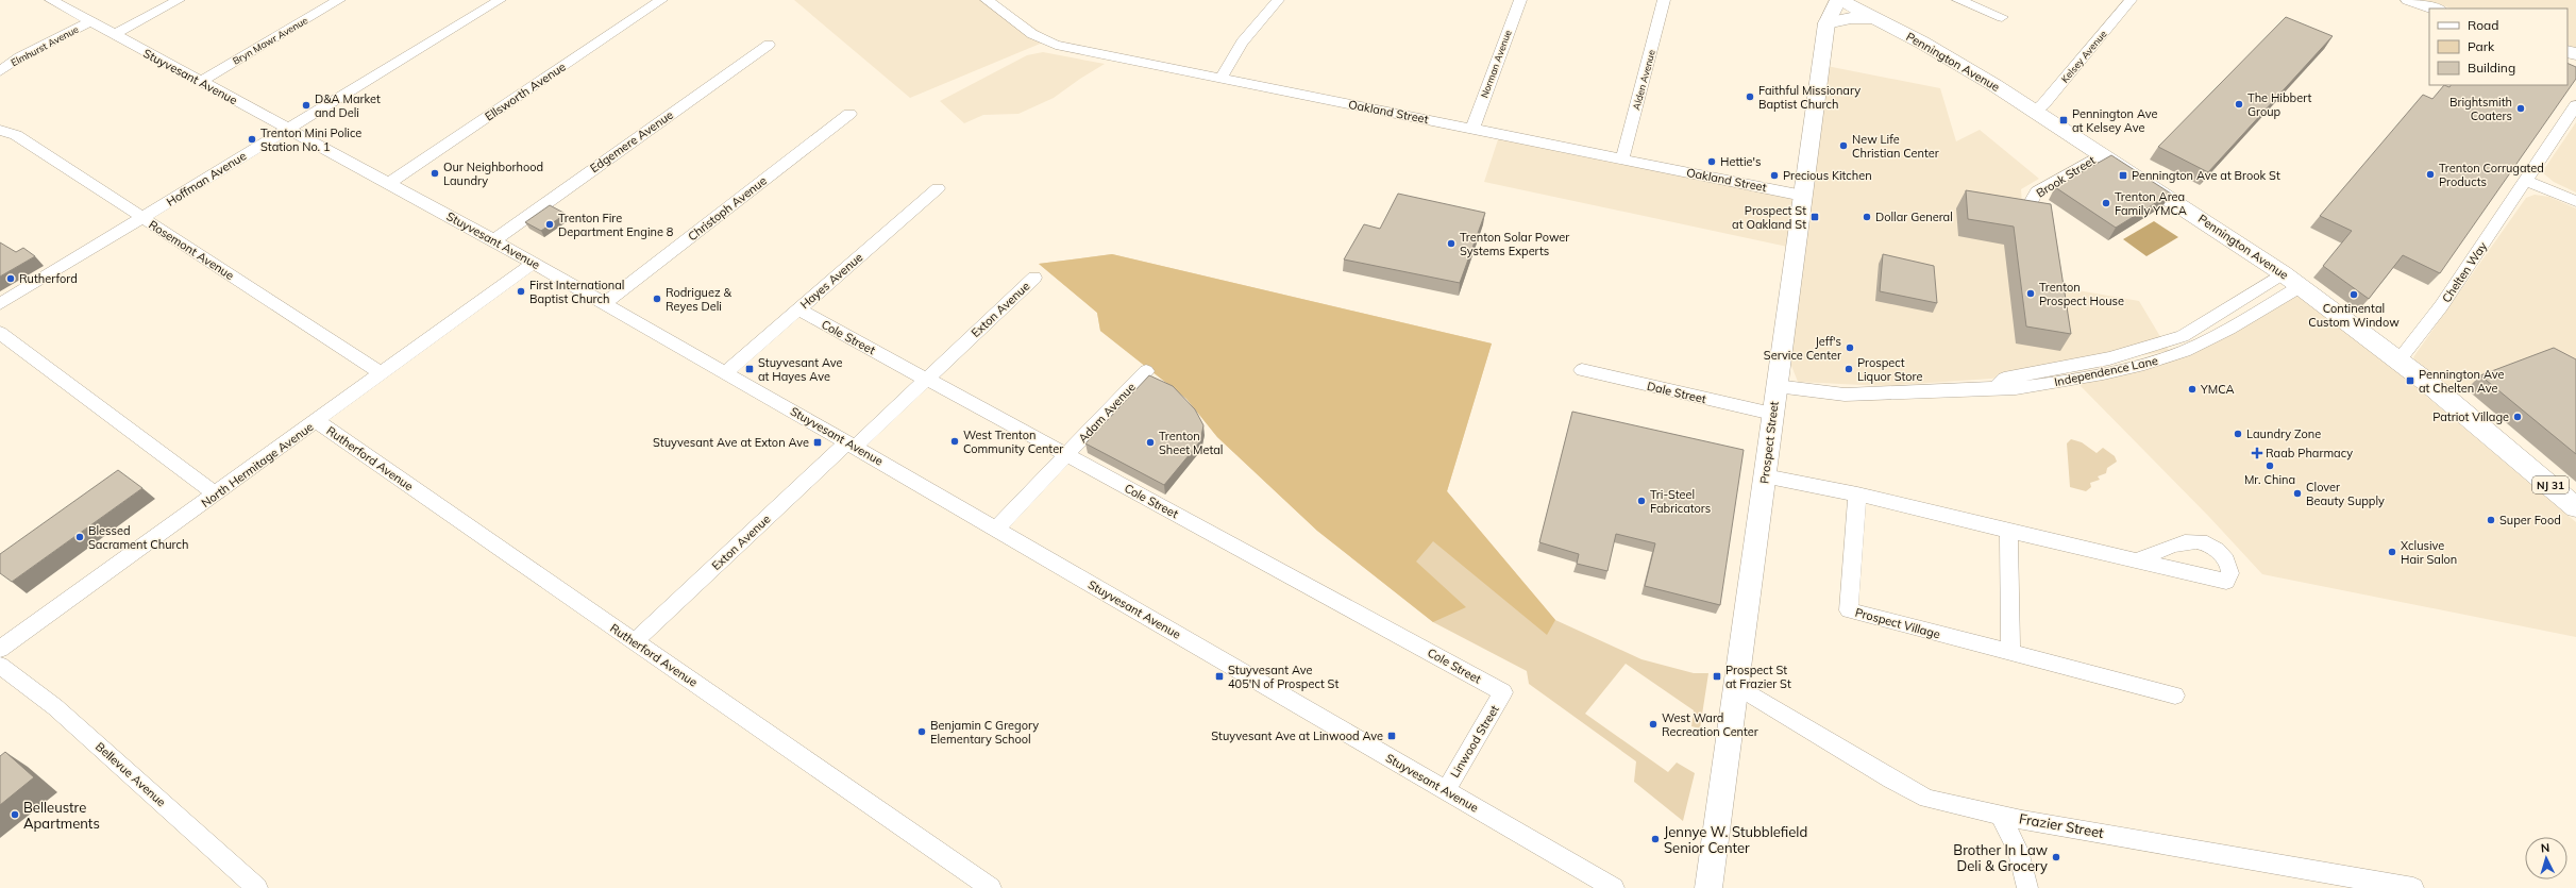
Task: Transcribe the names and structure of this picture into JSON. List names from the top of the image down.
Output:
{
  "streets": {
    "main road": ["Pennington Avenue", "NJ 31"],
    "street": [
      "Bryn Mawr Avenue",
      "Elmhurst Avenue",
      "Kelsey Avenue",
      "Norman Avenue",
      "Stuyvesant Avenue",
      "Alden Avenue",
      "Ellsworth Avenue",
      "Oakland Street",
      "Edgemere Avenue",
      "Brook Street",
      "Hoffman Avenue",
      "Christoph Avenue",
      "Rosemont Avenue",
      "Chelten Way",
      "Hayes Avenue",
      "Exton Avenue",
      "Cole Street",
      "Independence Lane",
      "Dale Street",
      "Adam Avenue",
      "Prospect Street",
      "Rutherford Avenue",
      "North Hermitage Avenue",
      "Prospect Village",
      "Linwood Street",
      "Bellevue Avenue",
      "Frazier Street"
    ]
  },
  "crossings": [
    ["Bryn Mawr Avenue", "Stuyvesant Avenue"],
    ["Elmhurst Avenue", "Stuyvesant Avenue"],
    ["Kelsey Avenue", "Pennington Avenue"],
    ["Pennington Avenue", "Brook Street"],
    ["Pennington Avenue", "Chelten Way"],
    ["Pennington Avenue", "Independence Lane"],
    ["Pennington Avenue", "Prospect Street"],
    ["Norman Avenue", "Oakland Street"],
    ["Stuyvesant Avenue", "Ellsworth Avenue"],
    ["Stuyvesant Avenue", "Edgemere Avenue"],
    ["Stuyvesant Avenue", "Hoffman Avenue"],
    ["Stuyvesant Avenue", "Christoph Avenue"],
    ["Stuyvesant Avenue", "Hayes Avenue"],
    ["Stuyvesant Avenue", "Exton Avenue"],
    ["Stuyvesant Avenue", "Adam Avenue"],
    ["Stuyvesant Avenue", "North Hermitage Avenue"],
    ["Stuyvesant Avenue", "Linwood Street"],
    ["Alden Avenue", "Oakland Street"],
    ["Oakland Street", "Prospect Street"],
    ["Hoffman Avenue", "Rosemont Avenue"],
    ["Rosemont Avenue", "North Hermitage Avenue"],
    ["Hayes Avenue", "Cole Street"],
    ["Exton Avenue", "Cole Street"],
    ["Exton Avenue", "Rutherford Avenue"],
    ["Cole Street", "Adam Avenue"],
    ["Cole Street", "Linwood Street"],
    ["Independence Lane", "Prospect Street"],
    ["Dale Street", "Prospect Street"],
    ["Prospect Street", "Frazier Street"],
    ["Rutherford Avenue", "North Hermitage Avenue"]
  ],
  "places": {
    "other": [
      "Faithful Missionary Baptist Church",
      "The Hibbert Group",
      "D&A Market and Deli",
      "Brightsmith Coaters",
      "Trenton Mini Police Station No. 1",
      "New Life Christian Center",
      "Hettie's",
      "Our Neighborhood Laundry",
      "Trenton Corrugated Products",
      "Precious Kitchen",
      "Trenton Area Family YMCA",
      "Dollar General",
      "Trenton Fire Department Engine 8",
      "Trenton Solar Power Systems Experts",
      "Rutherford",
      "First International Baptist Church",
      "Trenton Prospect House",
      "Continental Custom Window",
      "Rodriguez & Reyes Deli",
      "Jeff's Service Center",
      "Prospect Liquor Store",
      "YMCA",
      "Patriot Village",
      "Laundry Zone",
      "West Trenton Community Center",
      "Trenton Sheet Metal",
      "Mr. China",
      "Clover Beauty Supply",
      "Tri-Steel Fabricators",
      "Super Food",
      "Blessed Sacrament Church",
      "Xclusive Hair Salon",
      "West Ward Recreation Center",
      "Benjamin C Gregory Elementary School",
      "Belleustre Apartments",
      "Jennye W. Stubblefield Senior Center",
      "Brother In Law Deli & Grocery"
    ],
    "transit": [
      "Pennington Ave at Kelsey Ave",
      "Pennington Ave at Brook St",
      "Prospect St at Oakland St",
      "Stuyvesant Ave at Hayes Ave",
      "Pennington Ave at Chelten Ave",
      "Stuyvesant Ave at Exton Ave",
      "Stuyvesant Ave 405'N of Prospect St",
      "Prospect St at Frazier St",
      "Stuyvesant Ave at Linwood Ave"
    ],
    "health": ["Raab Pharmacy"]
  },
  "legend": ["Road", "Park", "Building"],
  "north": "top"
}
